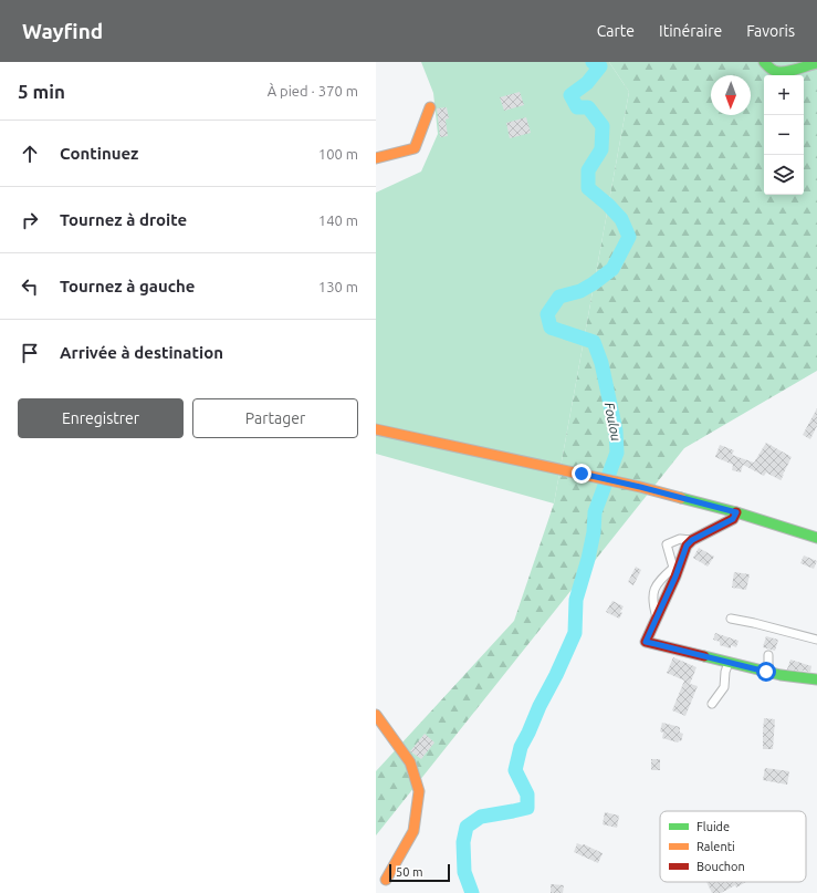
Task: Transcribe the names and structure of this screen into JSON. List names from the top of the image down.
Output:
{
  "water": ["Foulou"],
  "legend": ["Fluide", "Ralenti", "Bouchon"],
  "scale_bar": "50 m",
  "north": "bottom",
  "page": {
    "header": "Wayfind",
    "nav": ["Carte", "Itinéraire", "Favoris"],
    "heading": ["5 min", "À pied · 370 m"],
    "map_buttons": ["+", "−"],
    "list": [
      ["Continuez", "100 m"],
      ["Tournez à droite", "140 m"],
      ["Tournez à gauche", "130 m"],
      "Arrivée à destination"
    ],
    "buttons": ["Enregistrer", "Partager"],
    "scale": "50 m"
  }
}
